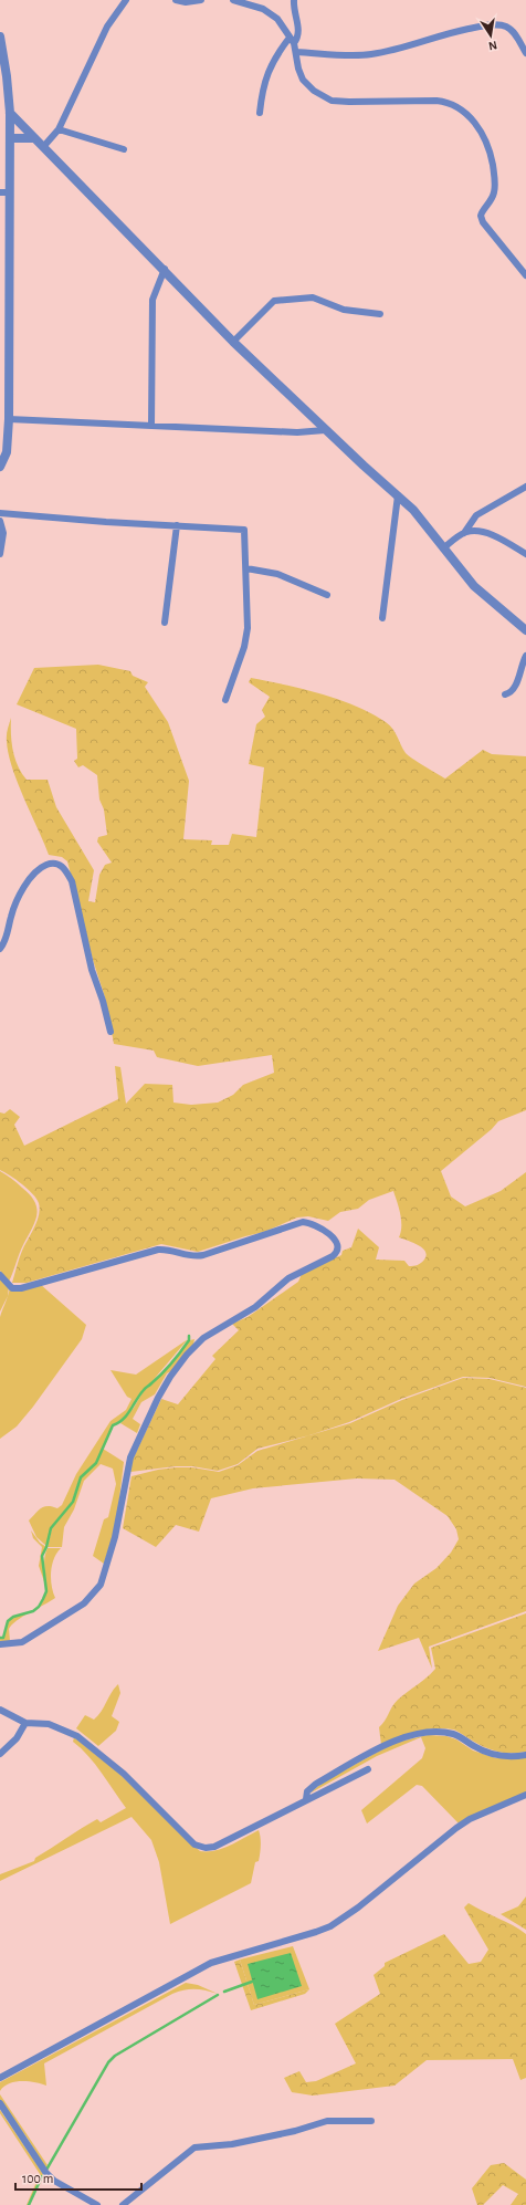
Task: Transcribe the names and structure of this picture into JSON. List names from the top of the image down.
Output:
{
  "scale_bar": "100 m",
  "north": "bottom"
}
